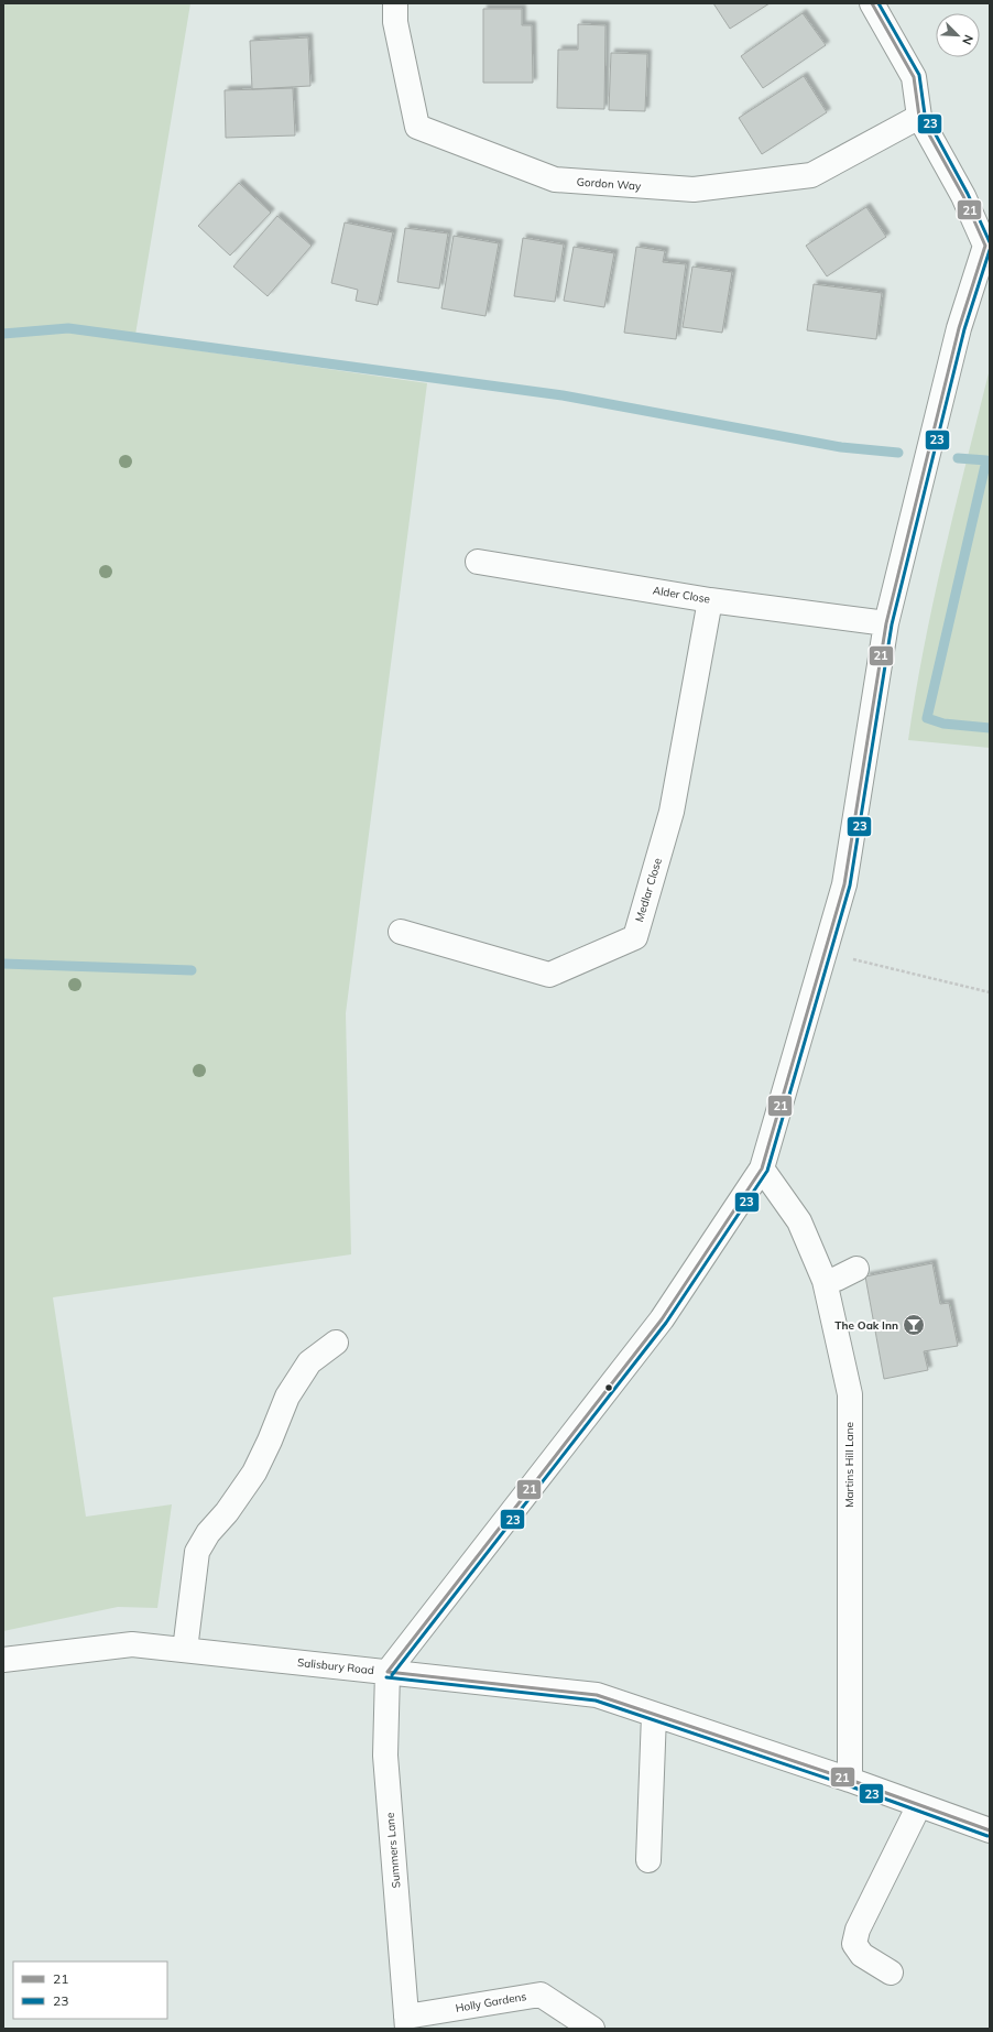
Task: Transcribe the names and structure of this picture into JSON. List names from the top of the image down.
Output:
{
  "streets": {
    "street": [
      "Gordon Way",
      "Alder Close",
      "Medlar Close",
      "Martins Hill Lane",
      "Salisbury Road",
      "Summers Lane",
      "Holly Gardens"
    ]
  },
  "crossings": [
    ["Alder Close", "Medlar Close"],
    ["Martins Hill Lane", "Salisbury Road"],
    ["Salisbury Road", "Summers Lane"],
    ["Summers Lane", "Holly Gardens"]
  ],
  "places": {
    "bar": ["The Oak Inn"]
  },
  "lines": ["transit line 21", "transit line 23"],
  "legend": ["21", "23"],
  "north": "bottom right"
}
